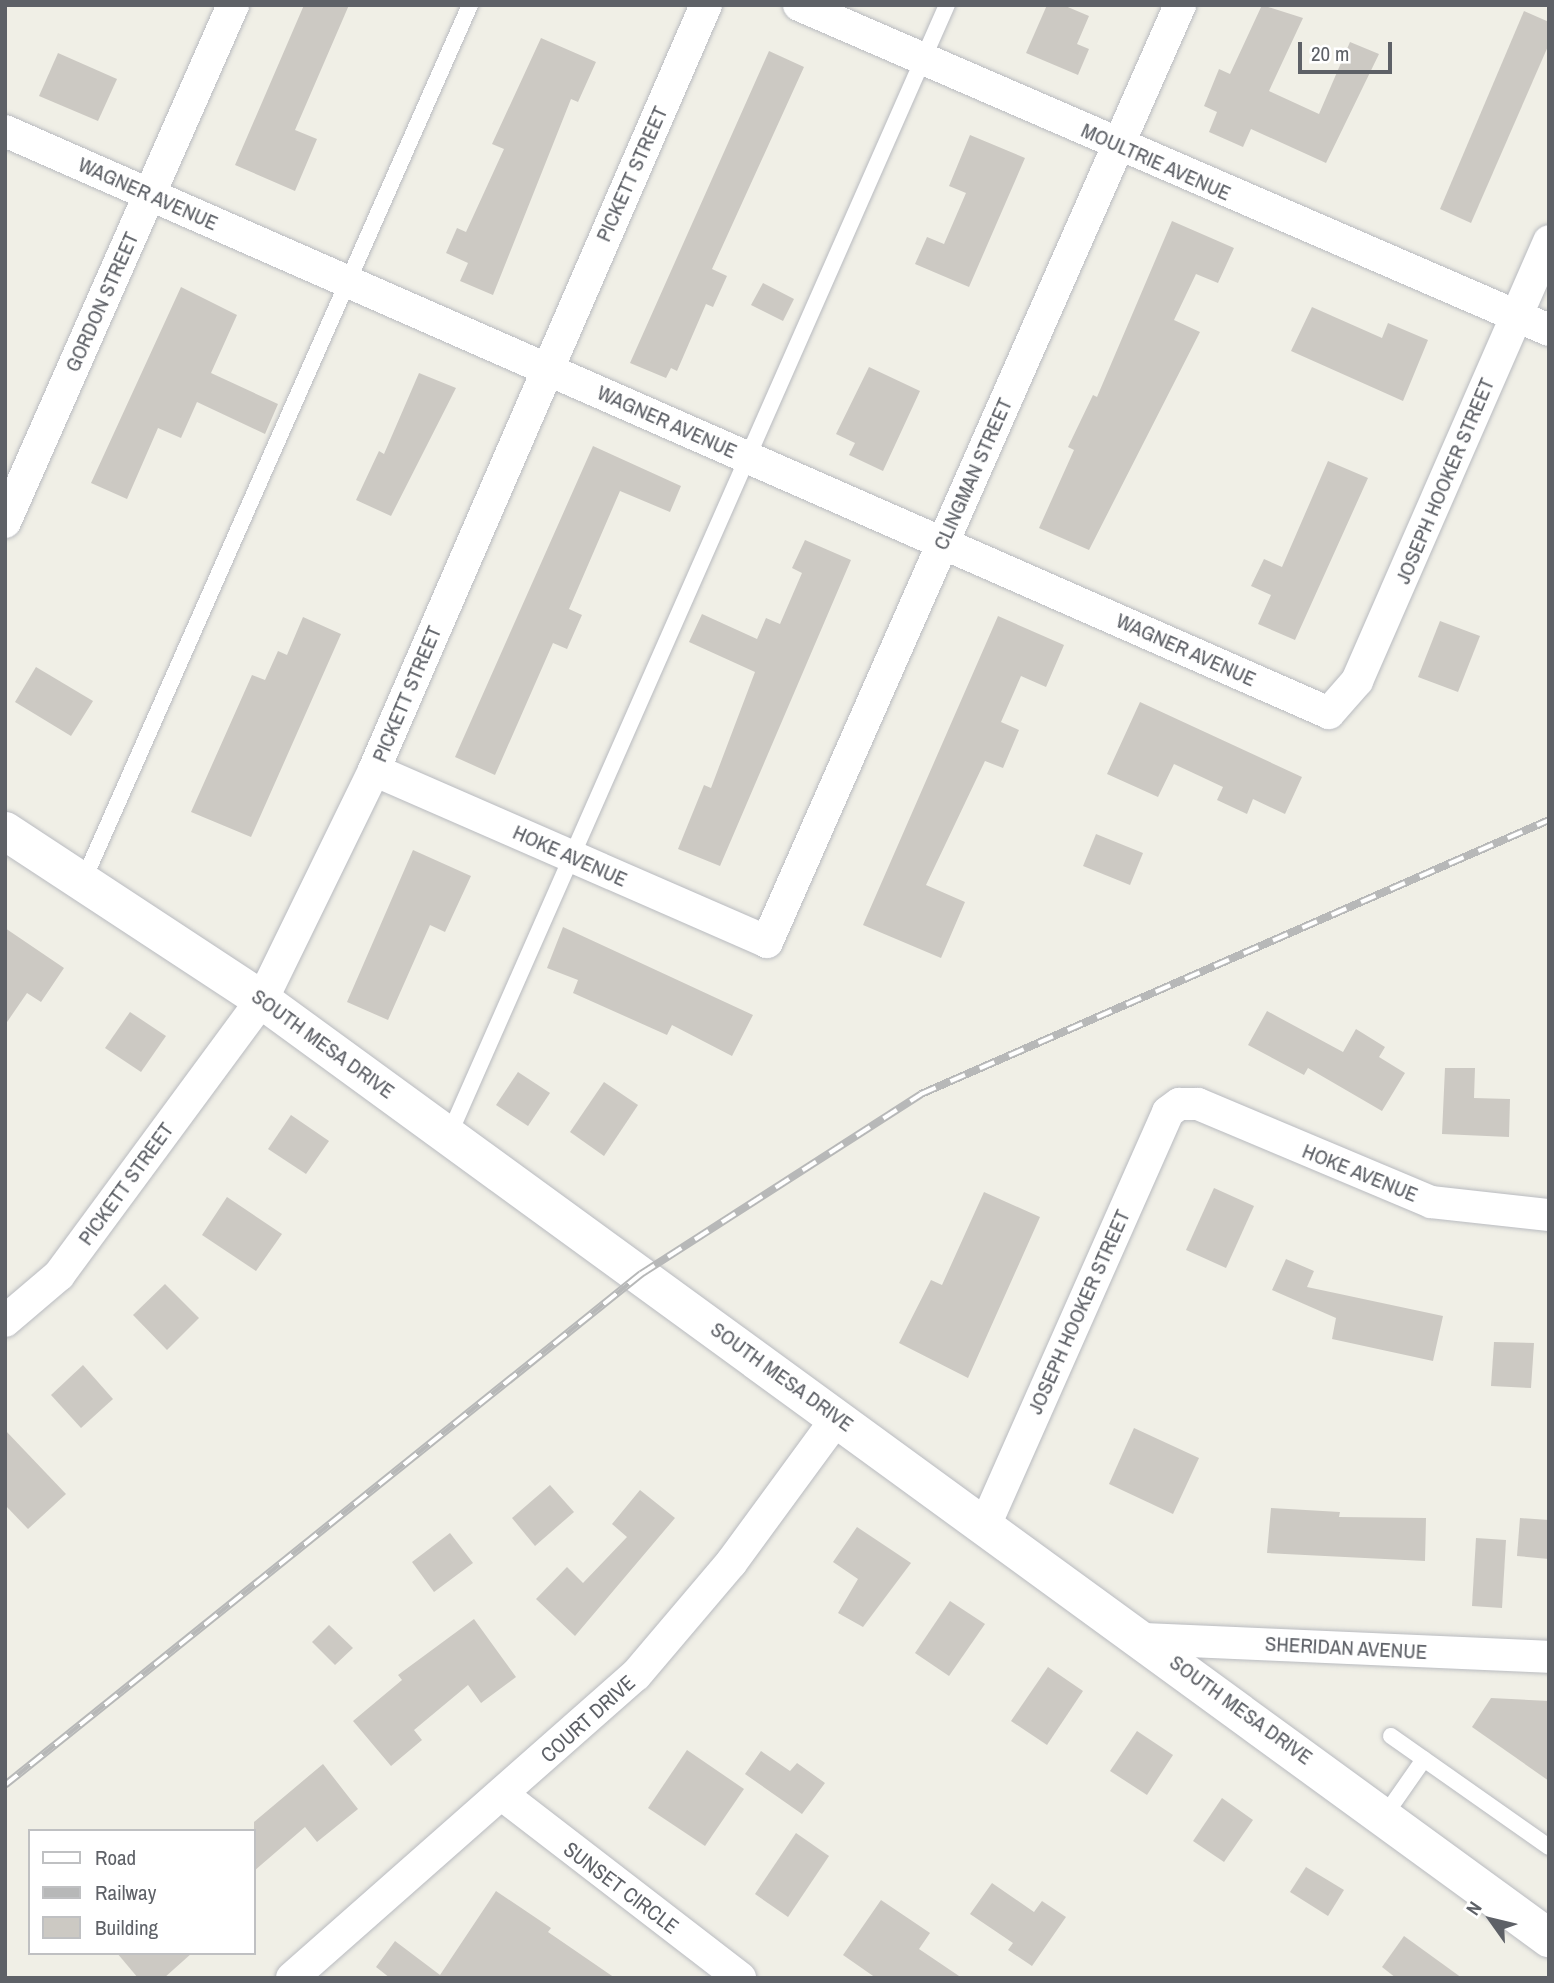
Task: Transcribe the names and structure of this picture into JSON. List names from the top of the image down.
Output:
{
  "streets": {
    "main road": ["SOUTH MESA DRIVE"],
    "street": [
      "MOULTRIE AVENUE",
      "PICKETT STREET",
      "WAGNER AVENUE",
      "GORDON STREET",
      "CLINGMAN STREET",
      "JOSEPH HOOKER STREET",
      "HOKE AVENUE",
      "SHERIDAN AVENUE",
      "COURT DRIVE",
      "SUNSET CIRCLE"
    ]
  },
  "crossings": [
    ["MOULTRIE AVENUE", "CLINGMAN STREET"],
    ["MOULTRIE AVENUE", "JOSEPH HOOKER STREET"],
    ["PICKETT STREET", "WAGNER AVENUE"],
    ["PICKETT STREET", "HOKE AVENUE"],
    ["PICKETT STREET", "SOUTH MESA DRIVE"],
    ["WAGNER AVENUE", "GORDON STREET"],
    ["WAGNER AVENUE", "CLINGMAN STREET"],
    ["WAGNER AVENUE", "JOSEPH HOOKER STREET"],
    ["CLINGMAN STREET", "HOKE AVENUE"],
    ["JOSEPH HOOKER STREET", "HOKE AVENUE"],
    ["JOSEPH HOOKER STREET", "SOUTH MESA DRIVE"],
    ["SOUTH MESA DRIVE", "SHERIDAN AVENUE"],
    ["SOUTH MESA DRIVE", "COURT DRIVE"],
    ["COURT DRIVE", "SUNSET CIRCLE"]
  ],
  "legend": ["Road", "Railway", "Building"],
  "scale_bar": "20 m",
  "north": "top left"
}
